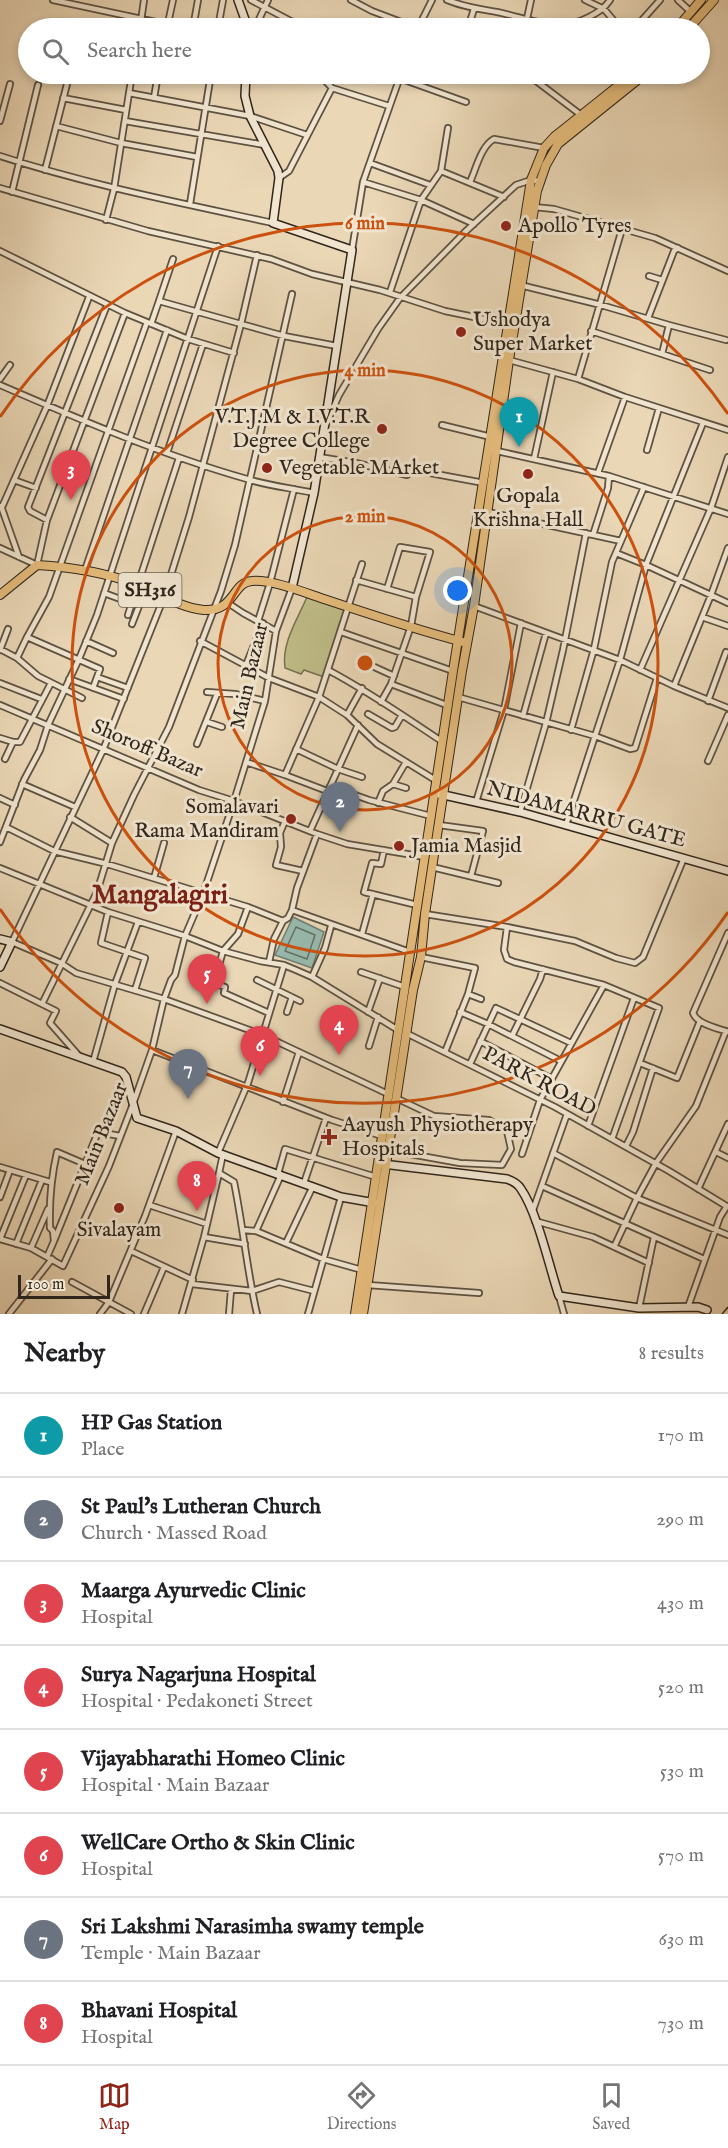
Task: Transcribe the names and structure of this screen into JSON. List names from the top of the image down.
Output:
{
  "streets": {
    "main road": ["SH316"],
    "street": [
      "Main Bazaar",
      "Shoroff Bazar",
      "NIDAMARRU GATE",
      "PARK ROAD"
    ]
  },
  "crossings": [
    ["Main Bazaar", "Shoroff Bazar"],
    ["Main Bazaar", "PARK ROAD"]
  ],
  "districts": ["Mangalagiri"],
  "places": {
    "other": [
      "Apollo Tyres",
      "Ushodya Super Market",
      "V.T.J.M & I.V.T.R Degree College",
      "Vegetable MArket",
      "Gopala Krishna Hall",
      "Somalavari Rama Mandiram",
      "Jamia Masjid",
      "Sivalayam"
    ],
    "health": ["Aayush Physiotherapy Hospitals"]
  },
  "scale_bar": "100 m",
  "page": {
    "search": "Search here",
    "pins": [
      "1",
      "3",
      "2",
      "5",
      "4",
      "6",
      "7",
      "8"
    ],
    "scale": "100 m",
    "heading": ["Nearby", "8 results"],
    "list": [
      {
        "mark": "1",
        "name": "HP Gas Station",
        "note": "Place",
        "value": "170 m"
      },
      {
        "mark": "2",
        "name": "St Paul's Lutheran Church",
        "note": "Church · Massed Road",
        "value": "290 m"
      },
      {
        "mark": "3",
        "name": "Maarga Ayurvedic Clinic",
        "note": "Hospital",
        "value": "430 m"
      },
      {
        "mark": "4",
        "name": "Surya Nagarjuna Hospital",
        "note": "Hospital · Pedakoneti Street",
        "value": "520 m"
      },
      {
        "mark": "5",
        "name": "Vijayabharathi Homeo Clinic",
        "note": "Hospital · Main Bazaar",
        "value": "530 m"
      },
      {
        "mark": "6",
        "name": "WellCare Ortho & Skin Clinic",
        "note": "Hospital",
        "value": "570 m"
      },
      {
        "mark": "7",
        "name": "Sri Lakshmi Narasimha swamy temple",
        "note": "Temple · Main Bazaar",
        "value": "630 m"
      },
      {
        "mark": "8",
        "name": "Bhavani Hospital",
        "note": "Hospital",
        "value": "730 m"
      }
    ],
    "nav": ["Map", "Directions", "Saved"]
  },
  "rings": ["6 min", "4 min", "2 min"]
}
